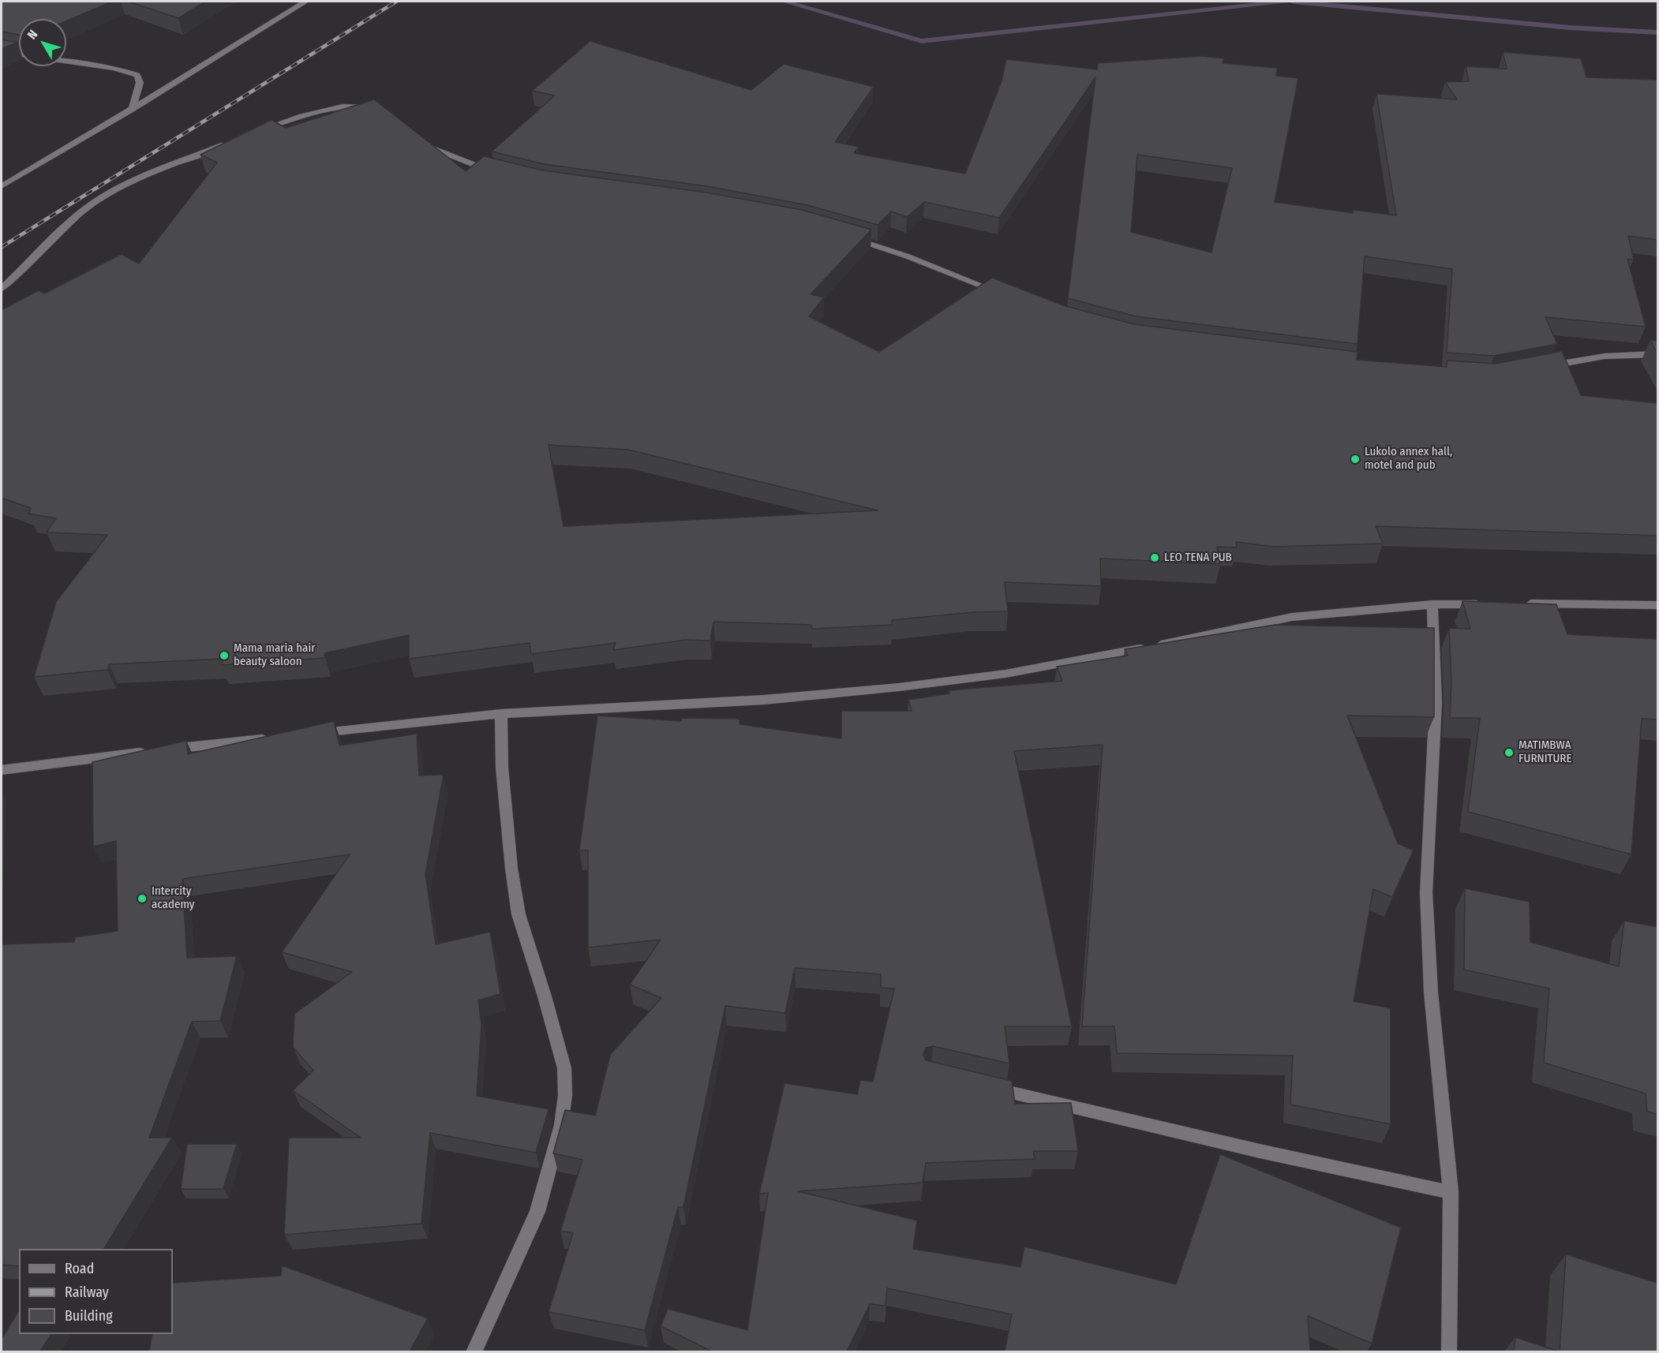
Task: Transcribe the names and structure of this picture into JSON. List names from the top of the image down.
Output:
{
  "places": [
    "Lukolo annex hall, motel and pub",
    "LEO TENA PUB",
    "Mama maria hair beauty saloon",
    "MATIMBWA FURNITURE",
    "Intercity academy"
  ],
  "legend": ["Road", "Railway", "Building"],
  "north": "top left"
}
